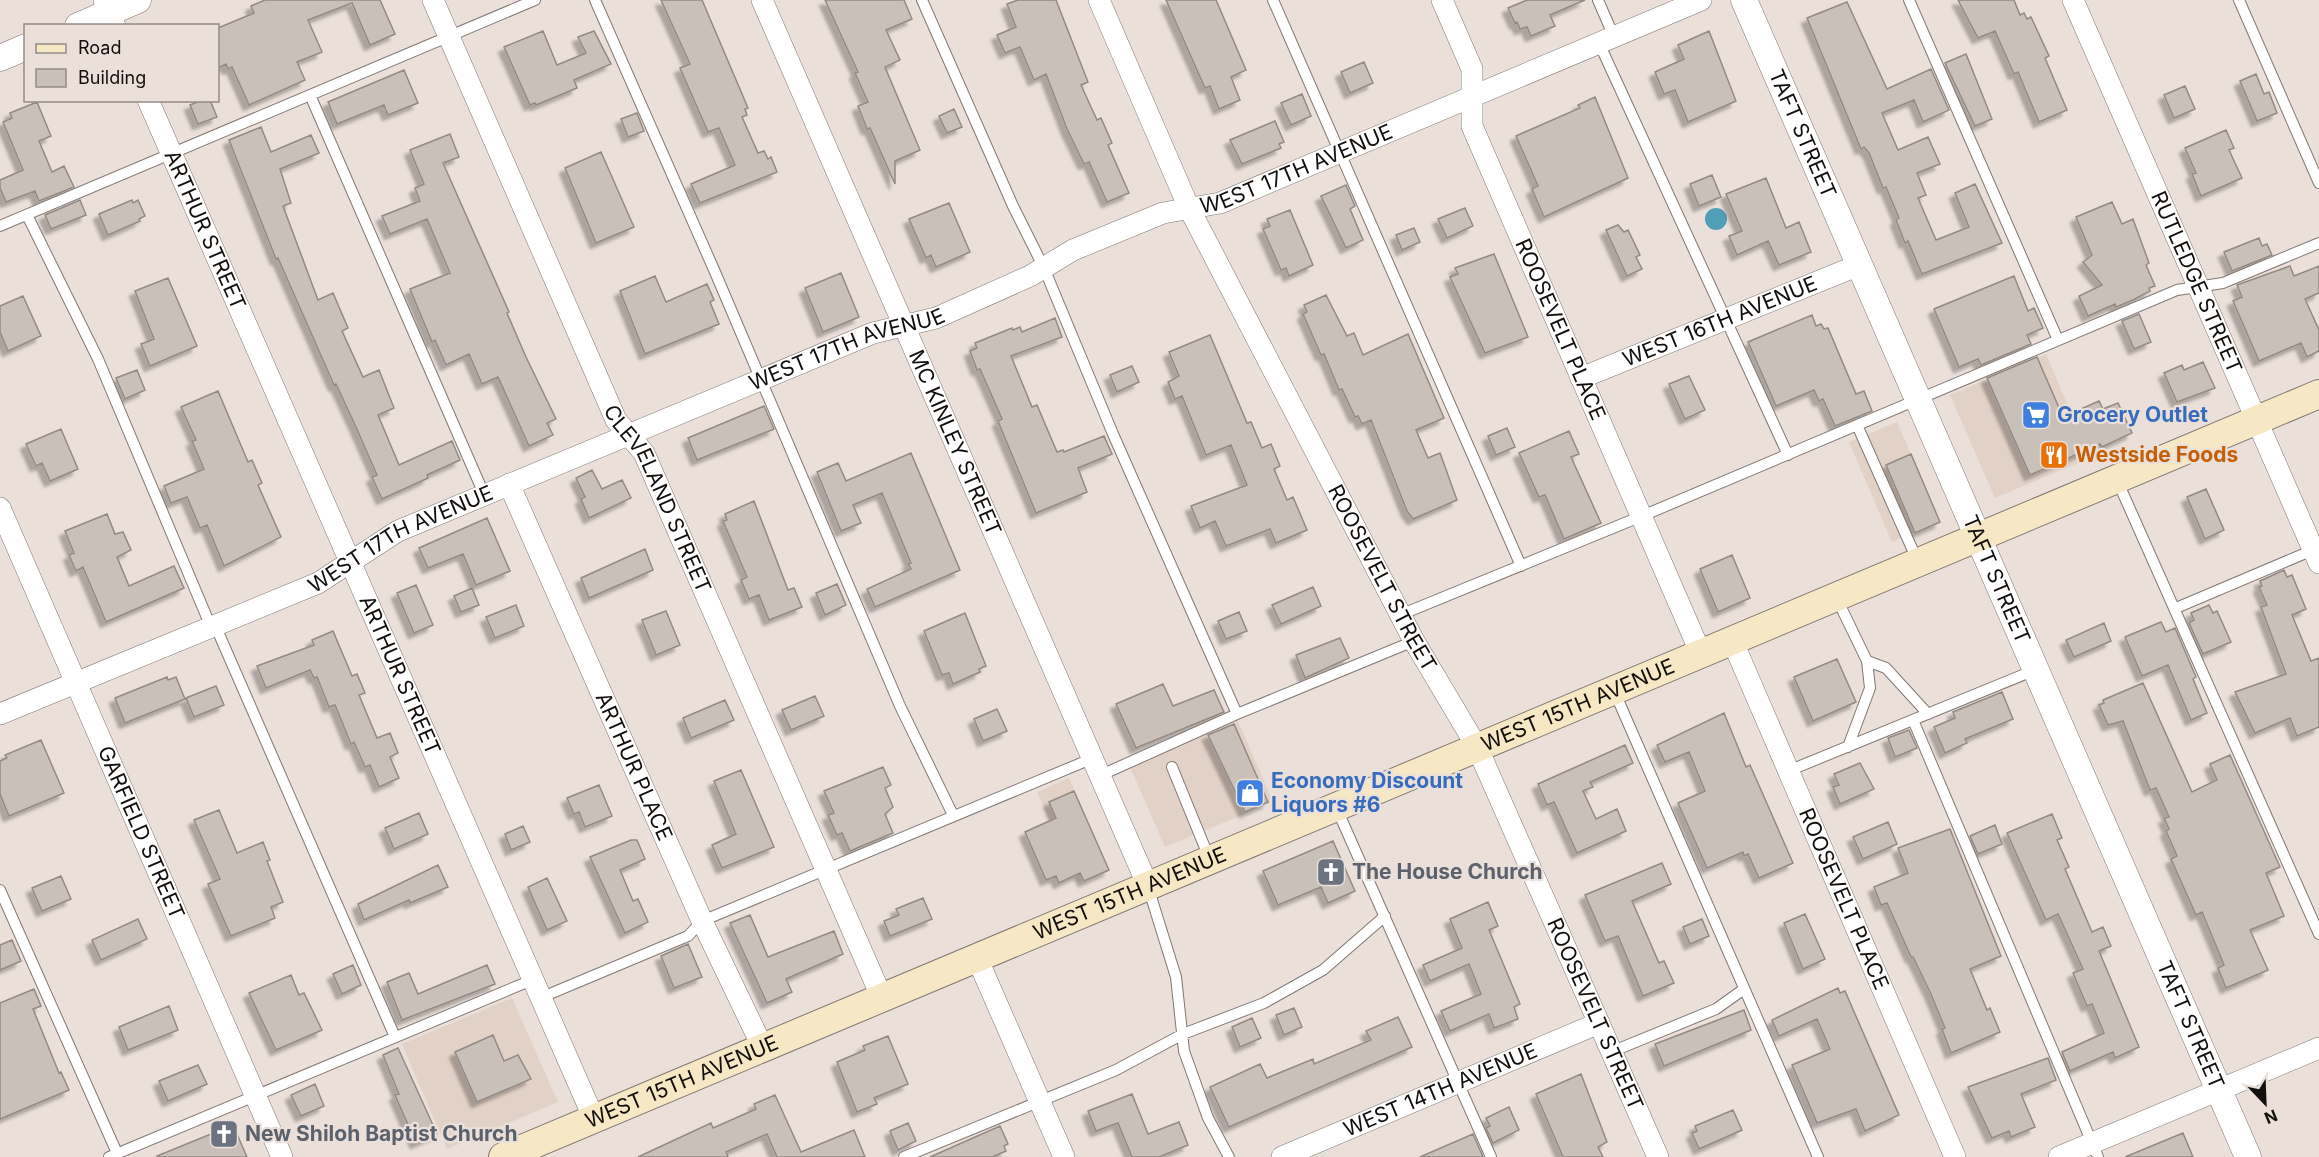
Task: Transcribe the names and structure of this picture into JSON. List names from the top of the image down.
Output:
{
  "streets": {
    "main road": ["WEST 15TH AVENUE"],
    "street": [
      "TAFT STREET",
      "WEST 17TH AVENUE",
      "ARTHUR STREET",
      "RUTLEDGE STREET",
      "WEST 16TH AVENUE",
      "ROOSEVELT PLACE",
      "MC KINLEY STREET",
      "CLEVELAND STREET",
      "ROOSEVELT STREET",
      "ARTHUR PLACE",
      "GARFIELD STREET",
      "WEST 14TH AVENUE"
    ]
  },
  "crossings": [
    ["TAFT STREET", "WEST 16TH AVENUE"],
    ["TAFT STREET", "WEST 15TH AVENUE"],
    ["WEST 17TH AVENUE", "ARTHUR STREET"],
    ["WEST 17TH AVENUE", "ROOSEVELT PLACE"],
    ["WEST 17TH AVENUE", "MC KINLEY STREET"],
    ["WEST 17TH AVENUE", "CLEVELAND STREET"],
    ["WEST 17TH AVENUE", "ROOSEVELT STREET"],
    ["WEST 17TH AVENUE", "ARTHUR PLACE"],
    ["WEST 17TH AVENUE", "GARFIELD STREET"],
    ["ARTHUR STREET", "WEST 15TH AVENUE"],
    ["RUTLEDGE STREET", "WEST 15TH AVENUE"],
    ["WEST 16TH AVENUE", "ROOSEVELT PLACE"],
    ["ROOSEVELT PLACE", "WEST 15TH AVENUE"],
    ["MC KINLEY STREET", "WEST 15TH AVENUE"],
    ["CLEVELAND STREET", "WEST 15TH AVENUE"],
    ["ROOSEVELT STREET", "WEST 15TH AVENUE"],
    ["ROOSEVELT STREET", "WEST 14TH AVENUE"],
    ["WEST 15TH AVENUE", "ARTHUR PLACE"]
  ],
  "places": {
    "supermarket": ["Grocery Outlet"],
    "restaurant": ["Westside Foods"],
    "shop": ["Economy Discount Liquors #6"],
    "church": ["The House Church", "New Shiloh Baptist Church"]
  },
  "legend": ["Road", "Building"],
  "north": "bottom right"
}
